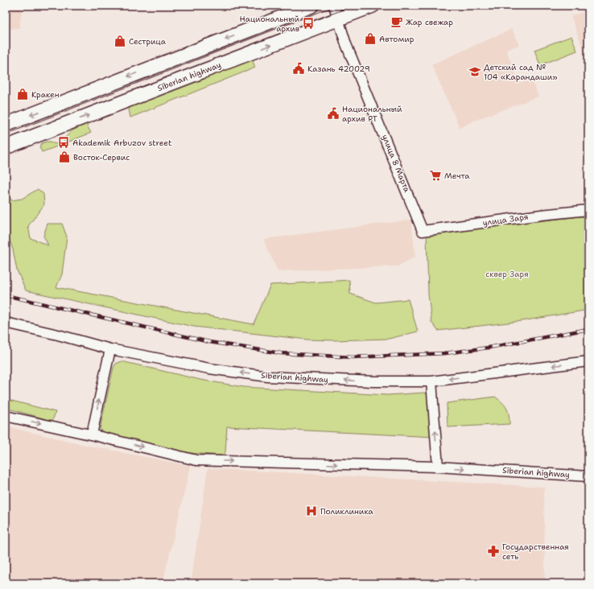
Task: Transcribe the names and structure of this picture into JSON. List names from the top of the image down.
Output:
{
  "streets": {
    "main road": ["Siberian highway"],
    "street": ["улица 8 Марта", "улица Заря"]
  },
  "crossings": [
    ["Siberian highway", "улица 8 Марта"],
    ["улица 8 Марта", "улица Заря"]
  ],
  "parks": ["сквер Заря"],
  "places": {
    "cafe": ["Жар свежар"],
    "bus stop": ["Национальный архив", "Akademik Arbuzov street"],
    "shop": [
      "Автомир",
      "Сестрица",
      "Кракен",
      "Восток-Сервис"
    ],
    "public building": ["Казань 420029", "Национальный архив РТ"],
    "school or university": ["Детский сад № 104 «Карандаши»"],
    "supermarket": ["Мечта"],
    "hospital": ["Поликлиника"],
    "pharmacy": ["Государственная сеть"]
  }
}
